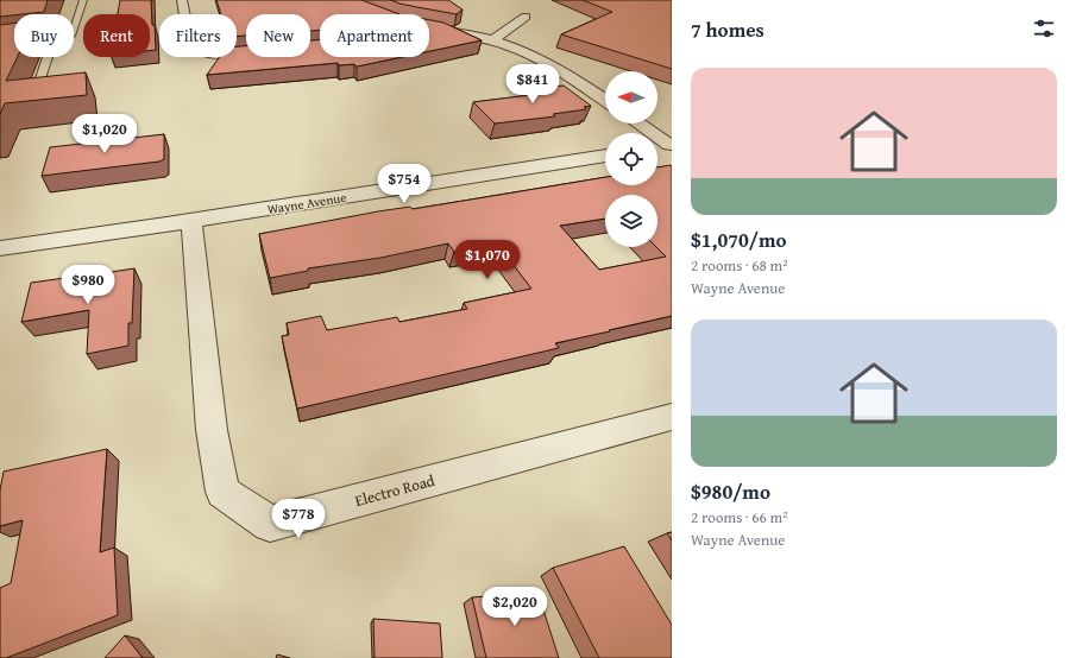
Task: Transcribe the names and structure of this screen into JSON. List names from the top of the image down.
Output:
{
  "streets": {
    "street": ["Wayne Avenue", "Electro Road"]
  },
  "crossings": [
    ["Wayne Avenue", "Electro Road"]
  ],
  "north": "left",
  "page": {
    "heading": "7 homes",
    "chip": [
      "Buy",
      "Rent",
      "Filters",
      "New",
      "Apartment"
    ],
    "list": [
      {
        "name": "$1,070/mo",
        "note": "2 rooms · 68 m² · Wayne Avenue"
      },
      {
        "name": "$980/mo",
        "note": "2 rooms · 66 m² · Wayne Avenue"
      }
    ],
    "price": [
      "$841",
      "$1,020",
      "$754",
      "$1,070",
      "$980",
      "$778",
      "$2,020"
    ]
  }
}
